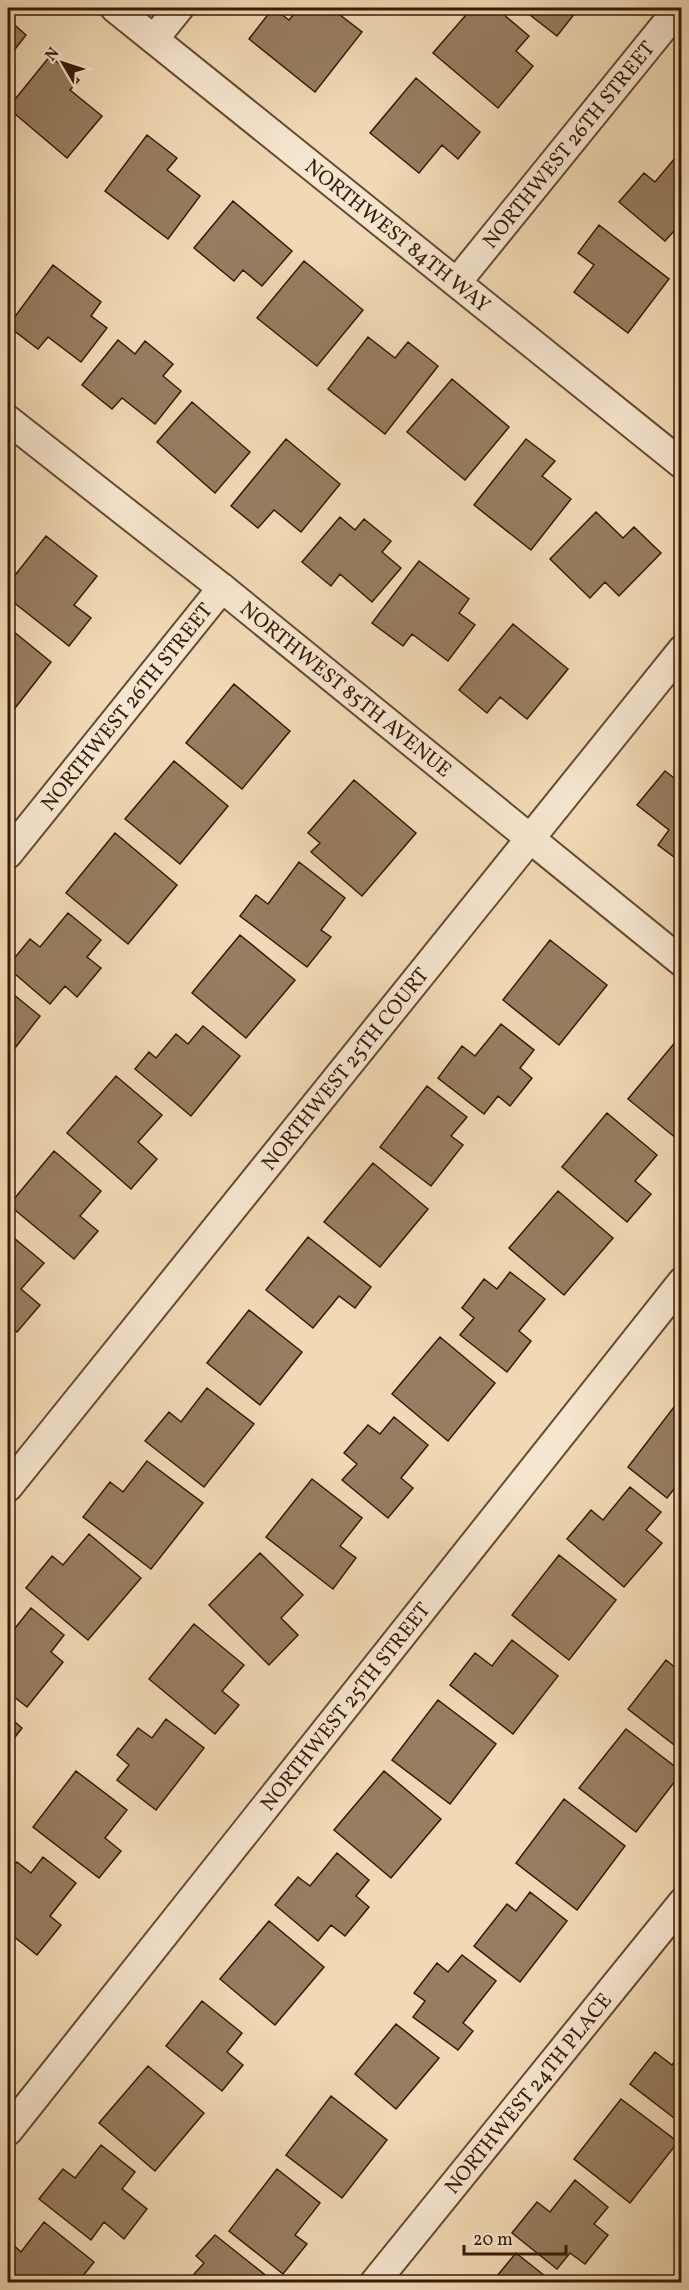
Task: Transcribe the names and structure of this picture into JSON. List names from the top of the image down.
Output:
{
  "streets": {
    "street": [
      "NORTHWEST 26TH STREET",
      "NORTHWEST 84TH WAY",
      "NORTHWEST 85TH AVENUE",
      "NORTHWEST 25TH COURT",
      "NORTHWEST 25TH STREET",
      "NORTHWEST 24TH PLACE"
    ]
  },
  "crossings": [
    ["NORTHWEST 26TH STREET", "NORTHWEST 84TH WAY"],
    ["NORTHWEST 26TH STREET", "NORTHWEST 85TH AVENUE"],
    ["NORTHWEST 85TH AVENUE", "NORTHWEST 25TH COURT"]
  ],
  "scale_bar": "20 m",
  "north": "top left"
}
